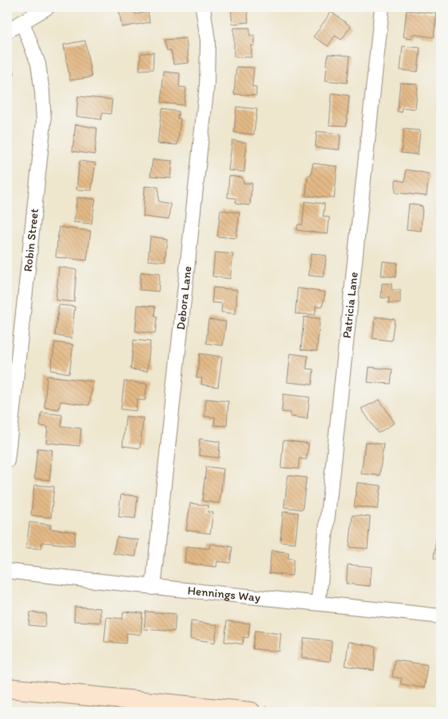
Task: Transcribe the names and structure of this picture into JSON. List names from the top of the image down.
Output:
{
  "streets": {
    "street": [
      "Robin Street",
      "Debora Lane",
      "Patricia Lane",
      "Hennings Way"
    ]
  },
  "crossings": [
    ["Debora Lane", "Hennings Way"],
    ["Patricia Lane", "Hennings Way"]
  ]
}
